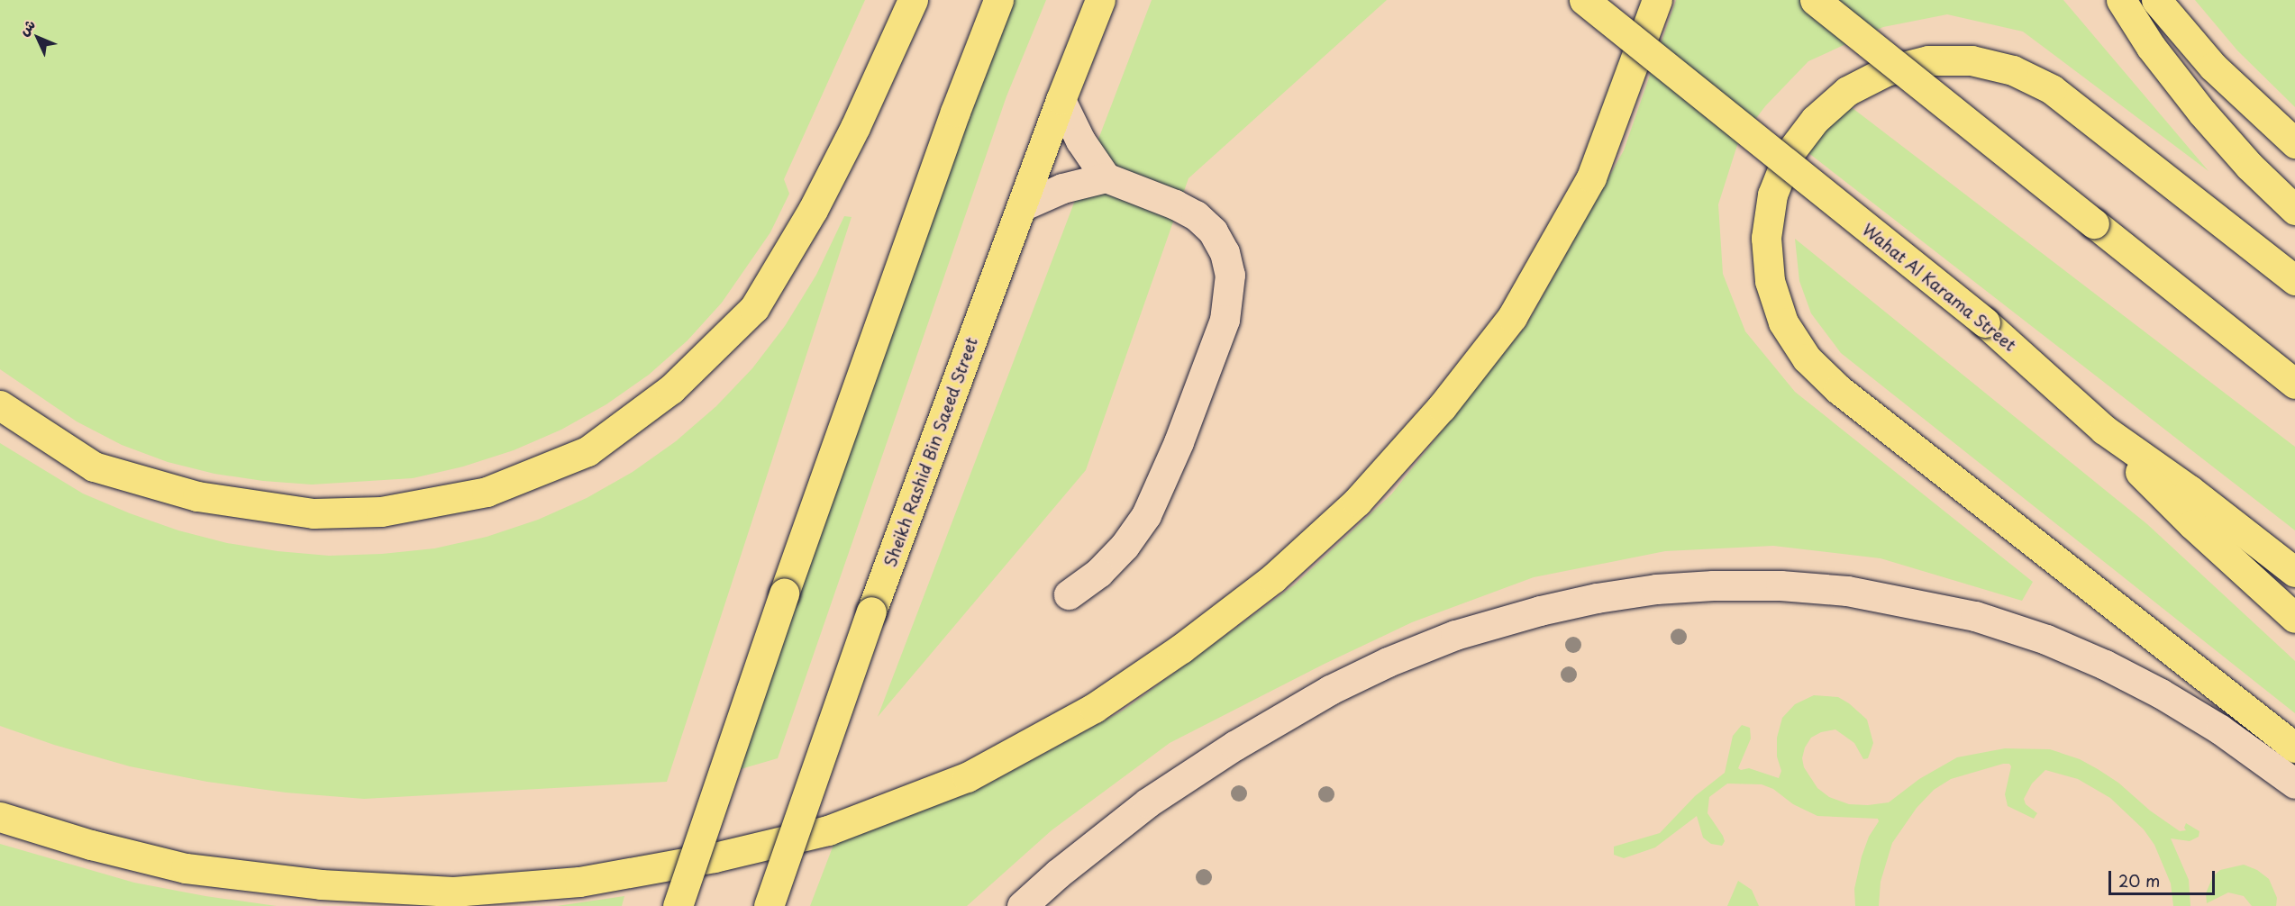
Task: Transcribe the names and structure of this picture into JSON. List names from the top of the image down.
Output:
{
  "streets": {
    "highway": ["Wahat Al Karama Street", "Sheikh Rashid Bin Saeed Street"]
  },
  "scale_bar": "20 m",
  "north": "top left"
}
